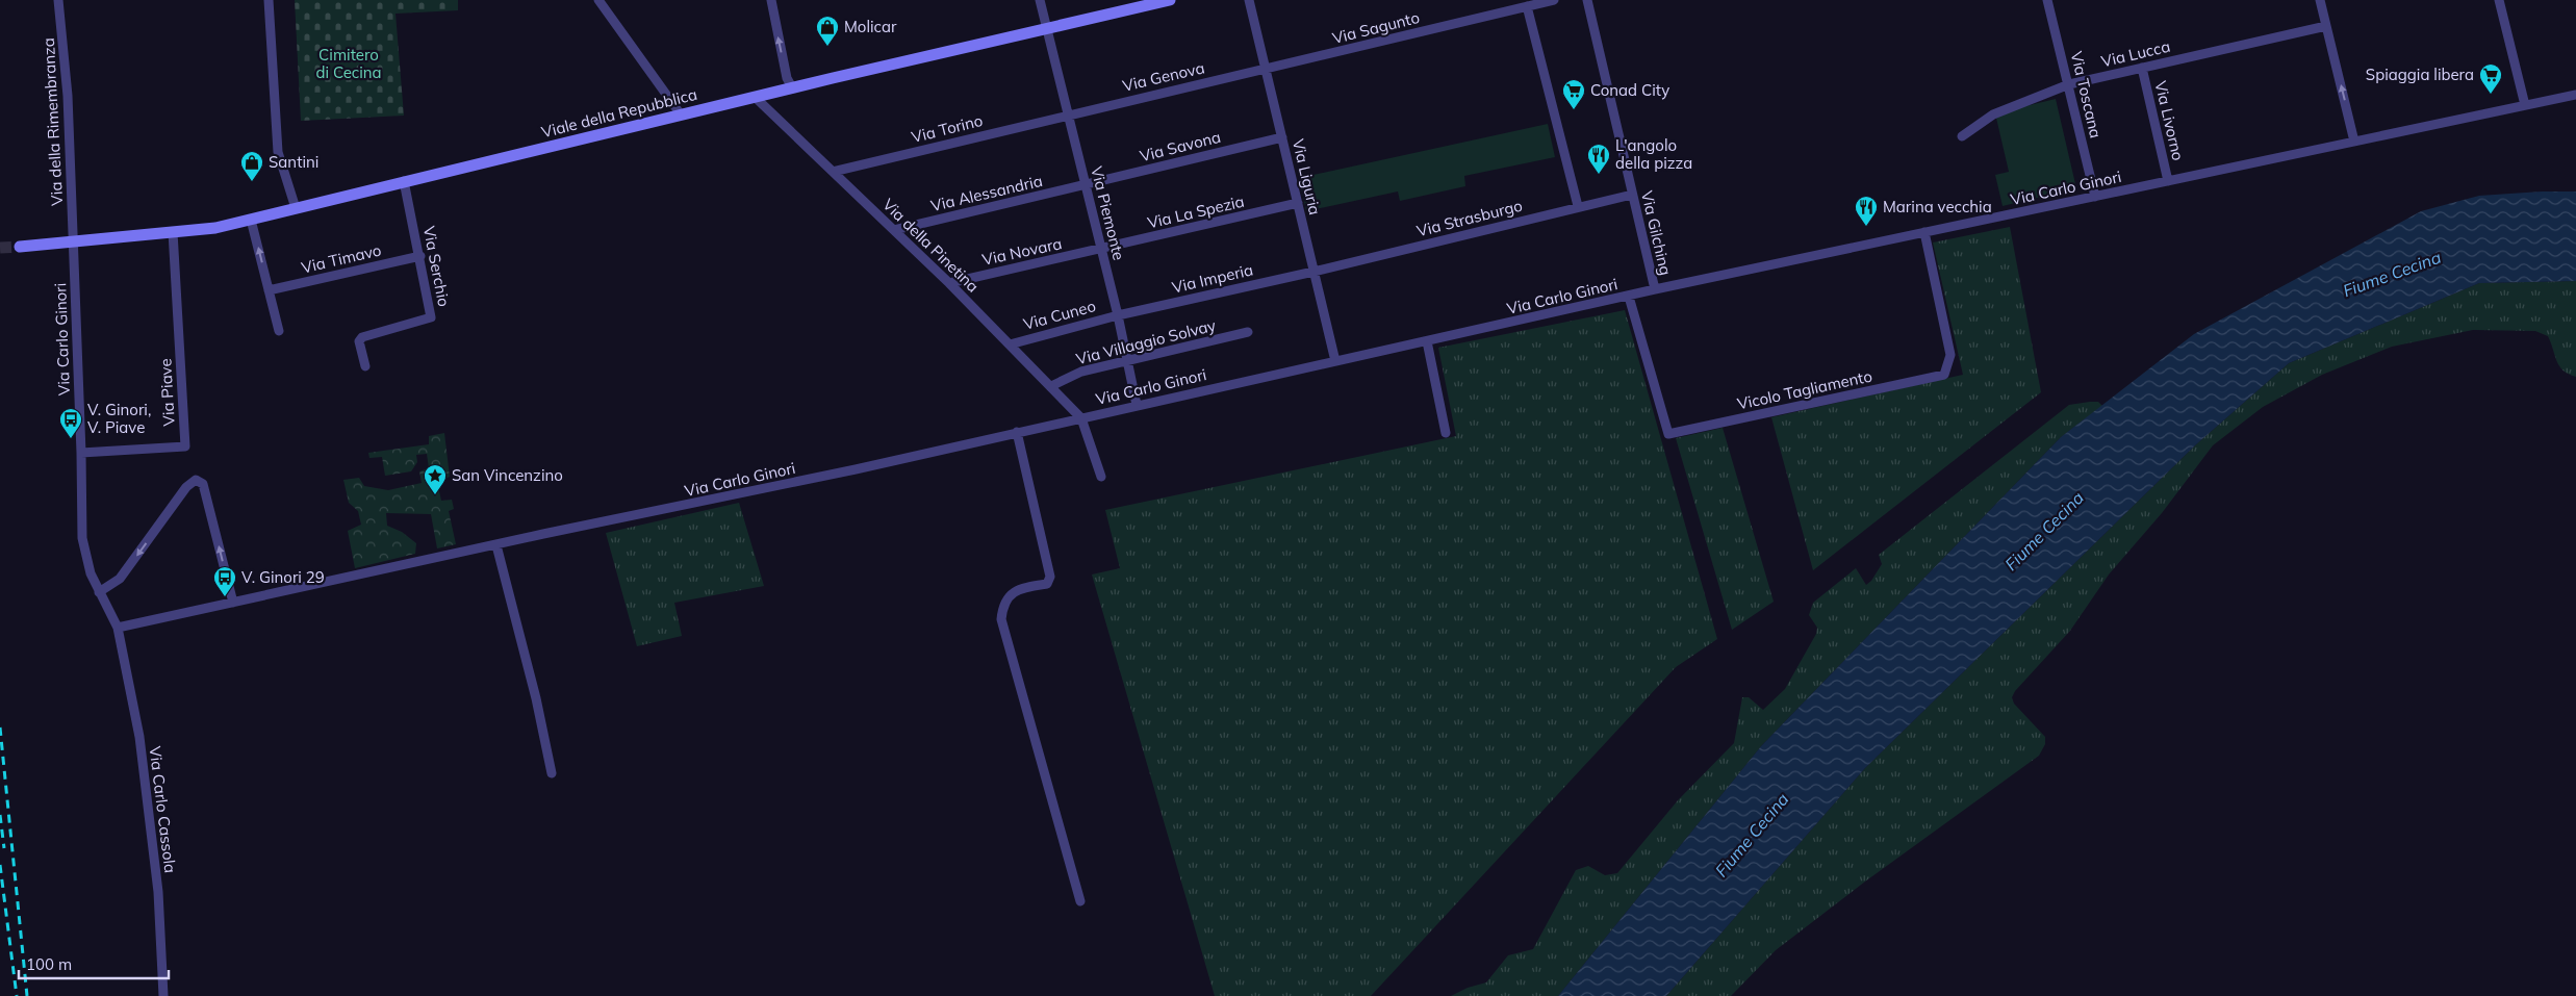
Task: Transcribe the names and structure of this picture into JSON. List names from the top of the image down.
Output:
{
  "streets": {
    "street": [
      "Via Sagunto",
      "Via Lucca",
      "Via Genova",
      "Via Toscana",
      "Viale della Repubblica",
      "Via Livorno",
      "Via della Rimembranza",
      "Via Torino",
      "Via Savona",
      "Via Liguria",
      "Via Carlo Ginori",
      "Via Alessandria",
      "Via La Spezia",
      "Via Piemonte",
      "Via Strasburgo",
      "Via Gilching",
      "Via della Pinetina",
      "Via Novara",
      "Via Timavo",
      "Via Serchio",
      "Via Imperia",
      "Via Cuneo",
      "Via Villaggio Solvay",
      "Vicolo Tagliamento",
      "Via Piave",
      "Via Carlo Cassola"
    ]
  },
  "crossings": [
    ["Via Sagunto", "Via Genova"],
    ["Via Sagunto", "Via Liguria"],
    ["Via Lucca", "Via Toscana"],
    ["Via Lucca", "Via Livorno"],
    ["Via Genova", "Via Torino"],
    ["Via Genova", "Via Liguria"],
    ["Via Genova", "Via Piemonte"],
    ["Via Toscana", "Via Carlo Ginori"],
    ["Viale della Repubblica", "Via della Rimembranza"],
    ["Viale della Repubblica", "Via Carlo Ginori"],
    ["Viale della Repubblica", "Via Piemonte"],
    ["Viale della Repubblica", "Via della Pinetina"],
    ["Viale della Repubblica", "Via Serchio"],
    ["Viale della Repubblica", "Via Piave"],
    ["Via Livorno", "Via Carlo Ginori"],
    ["Via della Rimembranza", "Via Carlo Ginori"],
    ["Via Torino", "Via Piemonte"],
    ["Via Torino", "Via della Pinetina"],
    ["Via Savona", "Via Liguria"],
    ["Via Savona", "Via Alessandria"],
    ["Via Savona", "Via Piemonte"],
    ["Via Liguria", "Via Carlo Ginori"],
    ["Via Liguria", "Via La Spezia"],
    ["Via Liguria", "Via Strasburgo"],
    ["Via Liguria", "Via Imperia"],
    ["Via Carlo Ginori", "Via Piemonte"],
    ["Via Carlo Ginori", "Via Gilching"],
    ["Via Carlo Ginori", "Via della Pinetina"],
    ["Via Carlo Ginori", "Vicolo Tagliamento"],
    ["Via Carlo Ginori", "Via Piave"],
    ["Via Carlo Ginori", "Via Carlo Cassola"],
    ["Via Alessandria", "Via Piemonte"],
    ["Via Alessandria", "Via della Pinetina"],
    ["Via La Spezia", "Via Piemonte"],
    ["Via La Spezia", "Via Novara"],
    ["Via Piemonte", "Via Novara"],
    ["Via Piemonte", "Via Imperia"],
    ["Via Piemonte", "Via Cuneo"],
    ["Via Piemonte", "Via Villaggio Solvay"],
    ["Via Strasburgo", "Via Gilching"],
    ["Via Strasburgo", "Via Imperia"],
    ["Via della Pinetina", "Via Novara"],
    ["Via della Pinetina", "Via Cuneo"],
    ["Via della Pinetina", "Via Villaggio Solvay"],
    ["Via Timavo", "Via Serchio"],
    ["Via Imperia", "Via Cuneo"]
  ],
  "water": ["Fiume Cecina"],
  "parks": ["Cimitero di Cecina"],
  "places": {
    "shop": ["Molicar", "Santini"],
    "supermarket": ["Spiaggia libera", "Conad City"],
    "restaurant": ["L'angolo della pizza", "Marina vecchia"],
    "bus stop": ["V. Ginori, V. Piave", "V. Ginori 29"],
    "place": ["San Vincenzino"]
  },
  "scale_bar": "100 m"
}
